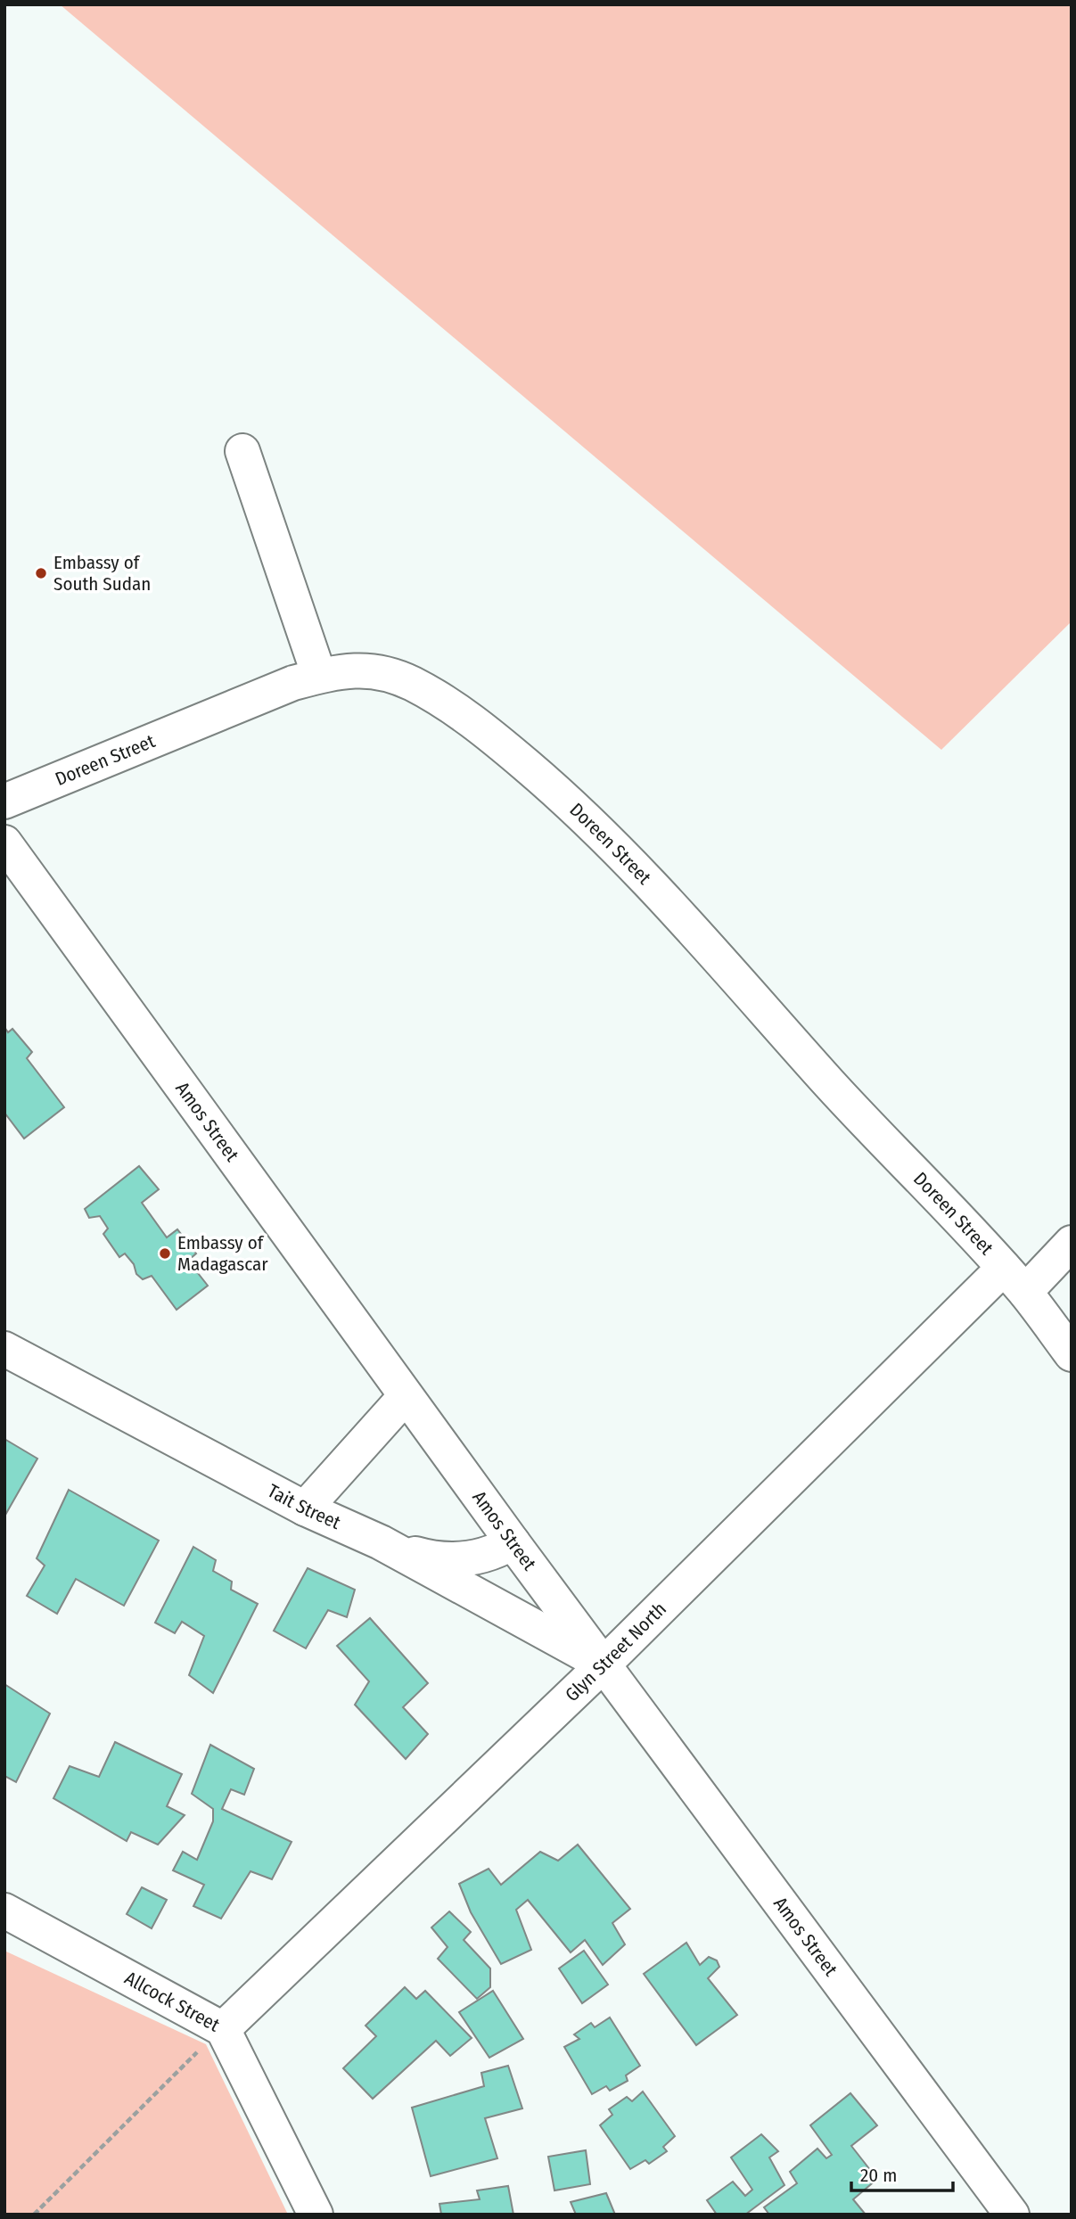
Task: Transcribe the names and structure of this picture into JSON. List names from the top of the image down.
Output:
{
  "streets": {
    "street": [
      "Doreen Street",
      "Amos Street",
      "Tait Street",
      "Glyn Street North",
      "Allcock Street"
    ]
  },
  "crossings": [
    ["Doreen Street", "Glyn Street North"],
    ["Amos Street", "Tait Street"],
    ["Amos Street", "Glyn Street North"],
    ["Tait Street", "Glyn Street North"],
    ["Glyn Street North", "Allcock Street"]
  ],
  "places": ["Embassy of South Sudan", "Embassy of Madagascar"],
  "scale_bar": "20 m"
}
